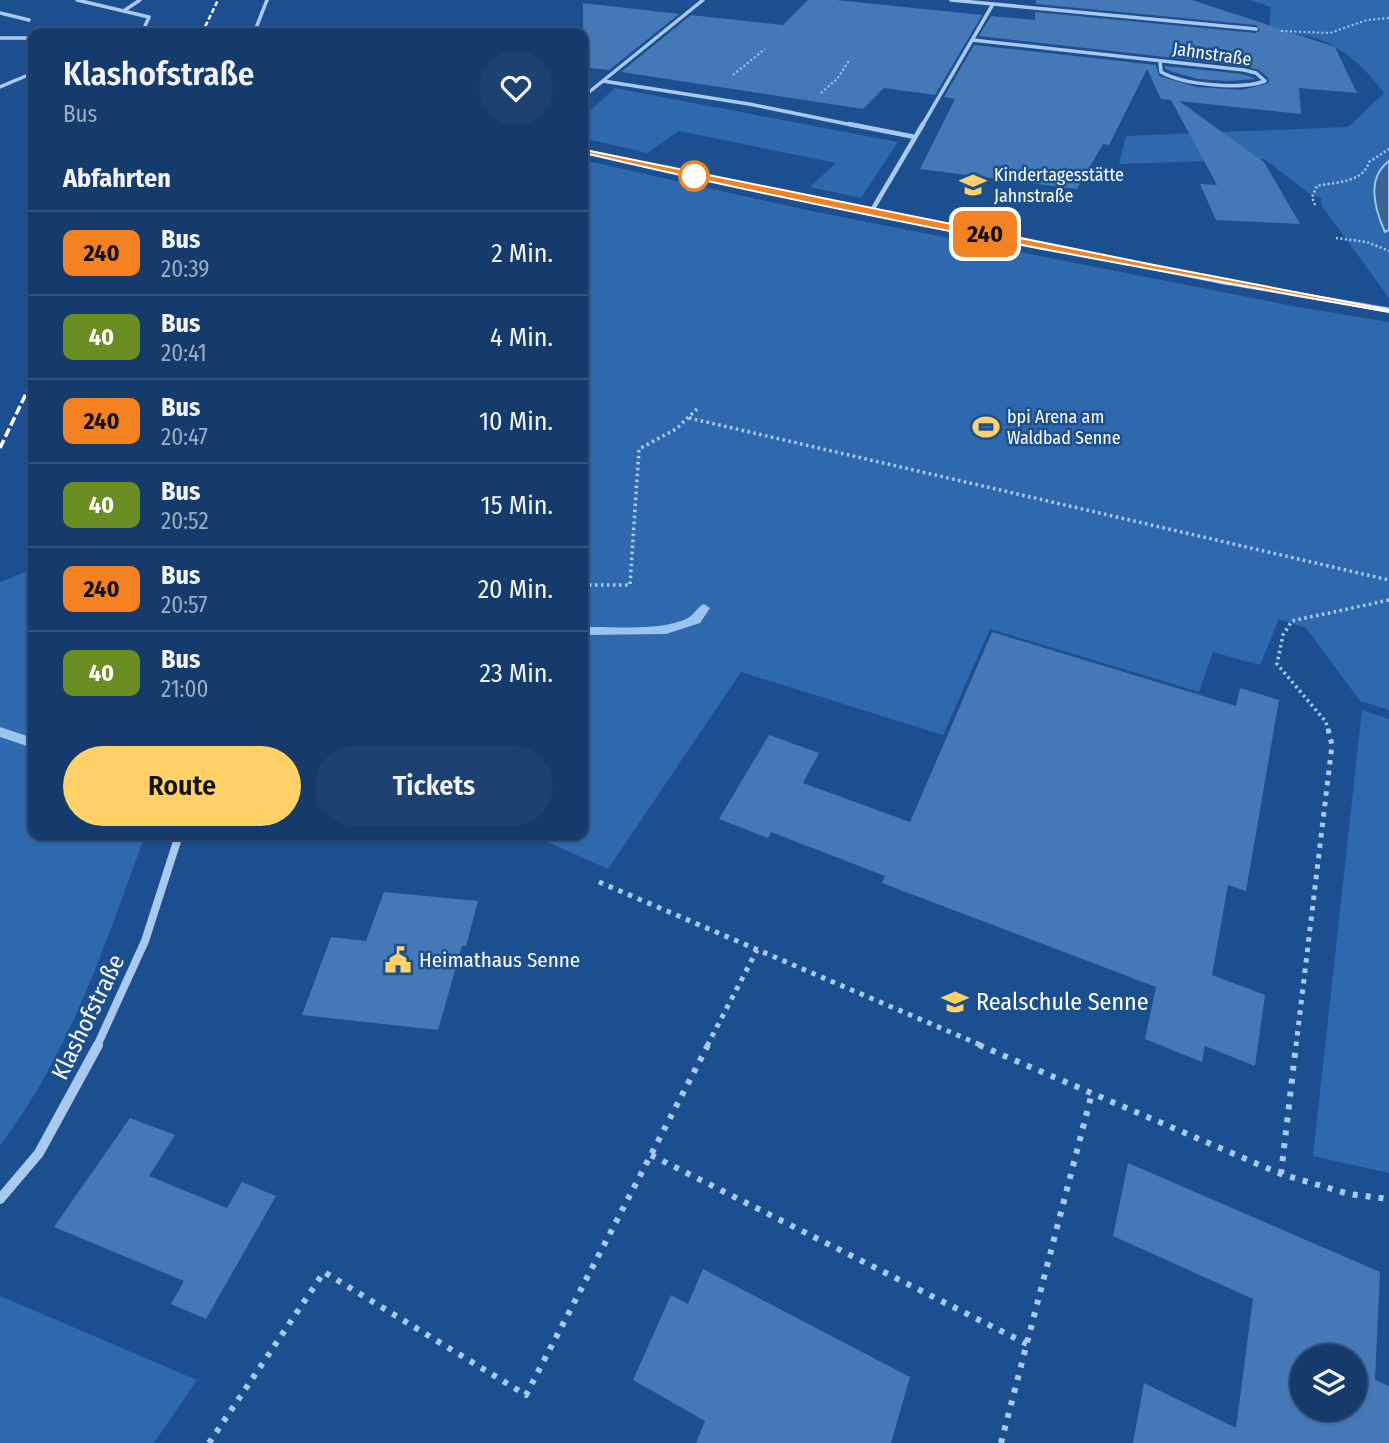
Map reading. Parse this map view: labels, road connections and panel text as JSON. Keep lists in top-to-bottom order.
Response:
{
  "streets": {
    "street": ["Jahnstraße", "Klashofstraße"]
  },
  "places": {
    "school or university": ["Kindertagesstätte Jahnstraße", "Realschule Senne"],
    "sports": ["bpi Arena am Waldbad Senne"],
    "public building": ["Heimathaus Senne"]
  },
  "lines": ["bus line 240"],
  "page": {
    "on_map": "240",
    "heading": [
      ["Klashofstraße", "Bus"],
      "Abfahrten"
    ],
    "list": [
      {
        "mark": "240",
        "name": "Bus",
        "note": "20:39",
        "value": "2 Min."
      },
      {
        "mark": "40",
        "name": "Bus",
        "note": "20:41",
        "value": "4 Min."
      },
      {
        "mark": "240",
        "name": "Bus",
        "note": "20:47",
        "value": "10 Min."
      },
      {
        "mark": "40",
        "name": "Bus",
        "note": "20:52",
        "value": "15 Min."
      },
      {
        "mark": "240",
        "name": "Bus",
        "note": "20:57",
        "value": "20 Min."
      },
      {
        "mark": "40",
        "name": "Bus",
        "note": "21:00",
        "value": "23 Min."
      }
    ],
    "buttons": ["Route", "Tickets"]
  }
}
